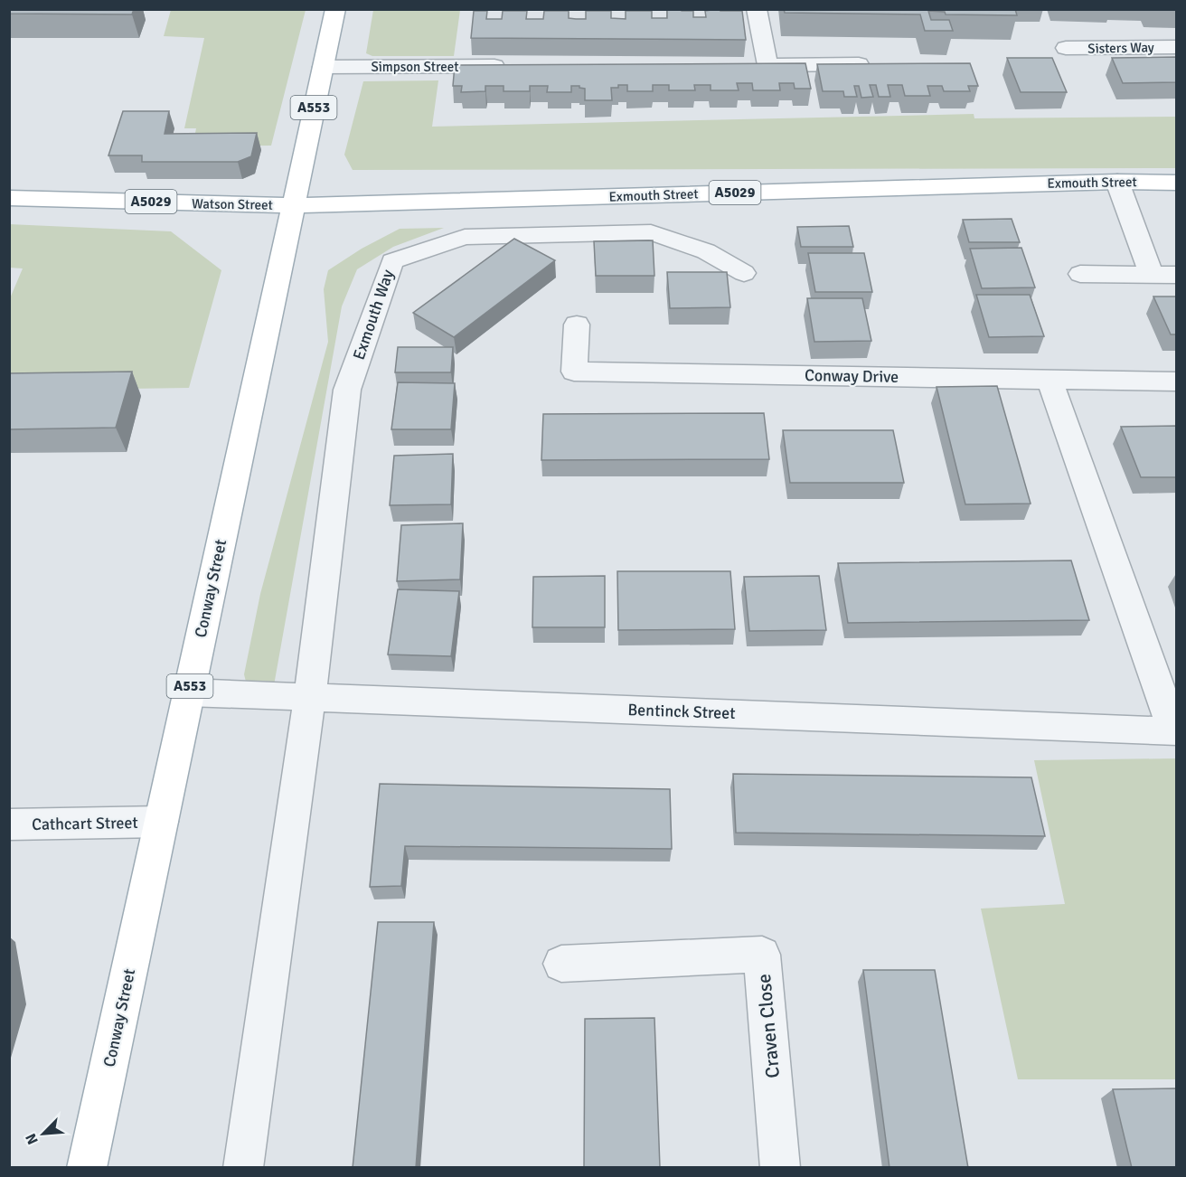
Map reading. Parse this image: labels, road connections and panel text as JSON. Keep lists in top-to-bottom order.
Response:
{
  "streets": {
    "main road": [
      "A553",
      "Exmouth Street",
      "A5029",
      "Watson Street",
      "Conway Street"
    ],
    "street": [
      "Sisters Way",
      "Simpson Street",
      "Exmouth Way",
      "Conway Drive",
      "Bentinck Street",
      "Cathcart Street",
      "Craven Close"
    ]
  },
  "crossings": [
    ["Simpson Street", "Conway Street"],
    ["Exmouth Street", "Watson Street"],
    ["Exmouth Street", "Conway Street"],
    ["Watson Street", "Conway Street"],
    ["Exmouth Way", "Bentinck Street"],
    ["Conway Drive", "Bentinck Street"],
    ["Conway Street", "Bentinck Street"],
    ["Conway Street", "Cathcart Street"]
  ],
  "north": "bottom left"
}
